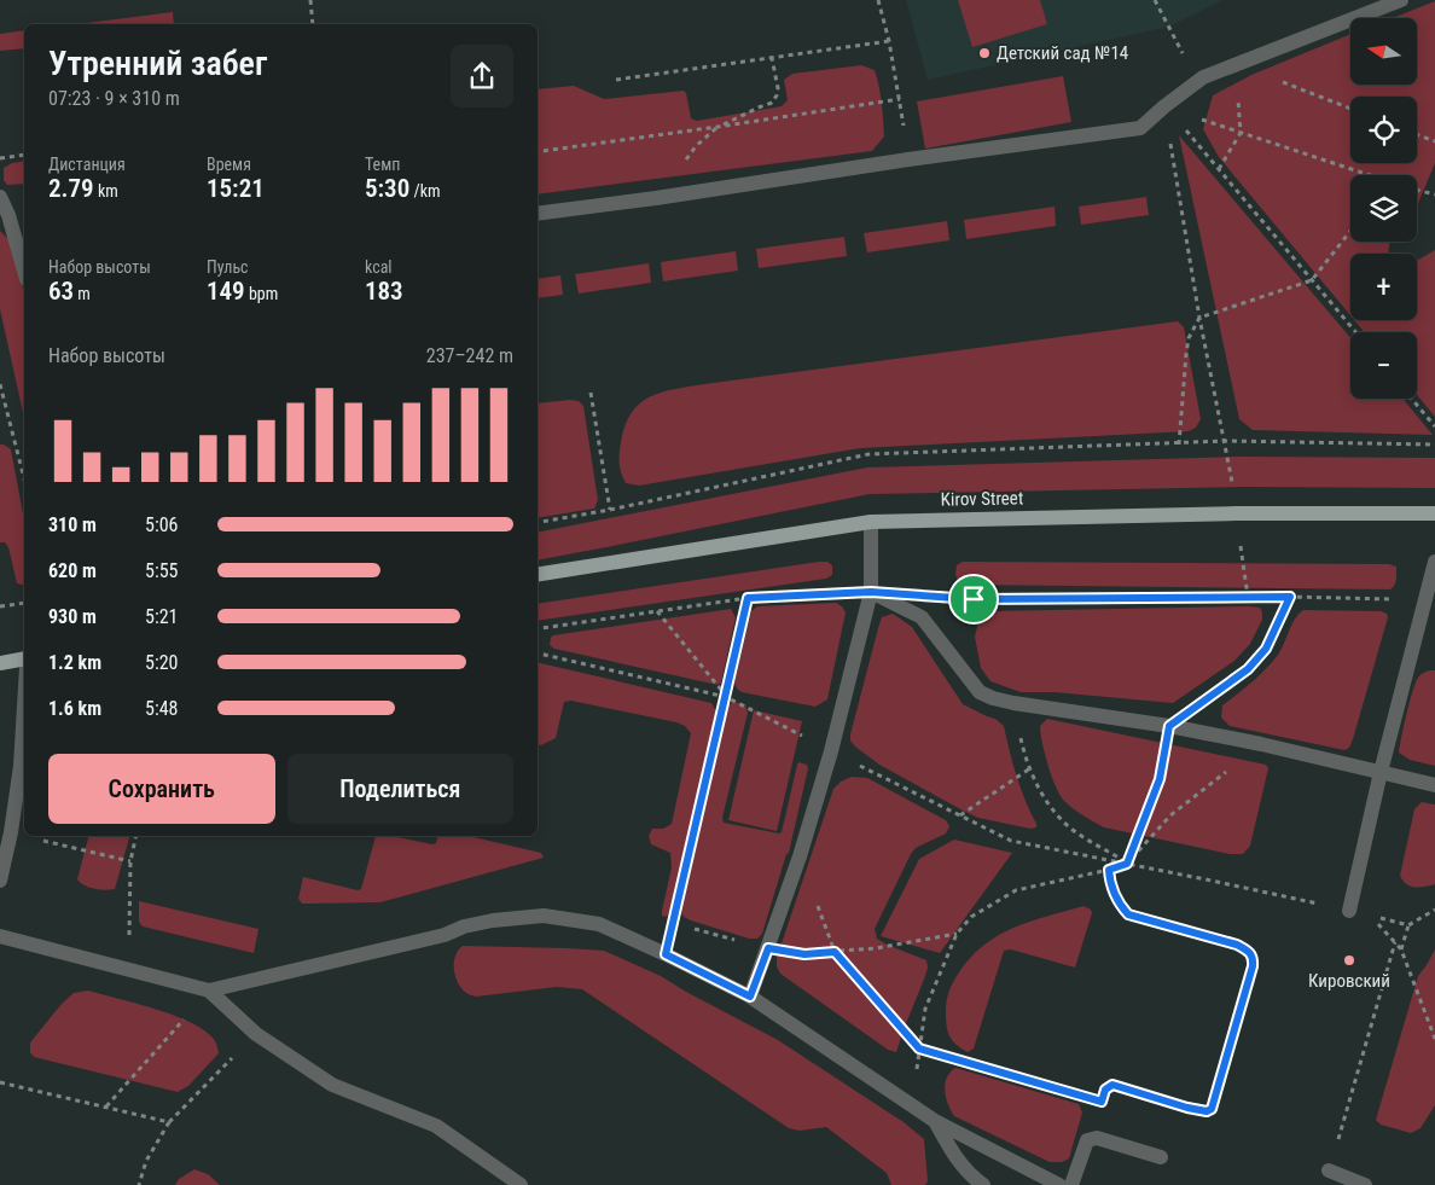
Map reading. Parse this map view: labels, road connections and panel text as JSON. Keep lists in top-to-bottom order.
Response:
{
  "streets": {
    "main road": ["Kirov Street"]
  },
  "places": ["Детский сад №14", "Кировский"],
  "north": "left",
  "page": {
    "map_buttons": ["+", "−"],
    "heading": ["Утренний забег", "07:23 · 9 × 310 m"],
    "stats": [
      ["Дистанция", "2.79 km"],
      ["Время", "15:21"],
      ["Темп", "5:30 /km"],
      ["Набор высоты", "63 m"],
      ["Пульс", "149 bpm"],
      ["kcal", "183"]
    ],
    "chart": ["Набор высоты", "237–242 m"],
    "list": [
      {
        "name": "310 m",
        "note": "5:06"
      },
      {
        "name": "620 m",
        "note": "5:55"
      },
      {
        "name": "930 m",
        "note": "5:21"
      },
      {
        "name": "1.2 km",
        "note": "5:20"
      },
      {
        "name": "1.6 km",
        "note": "5:48"
      }
    ],
    "buttons": ["Сохранить", "Поделиться"]
  }
}
